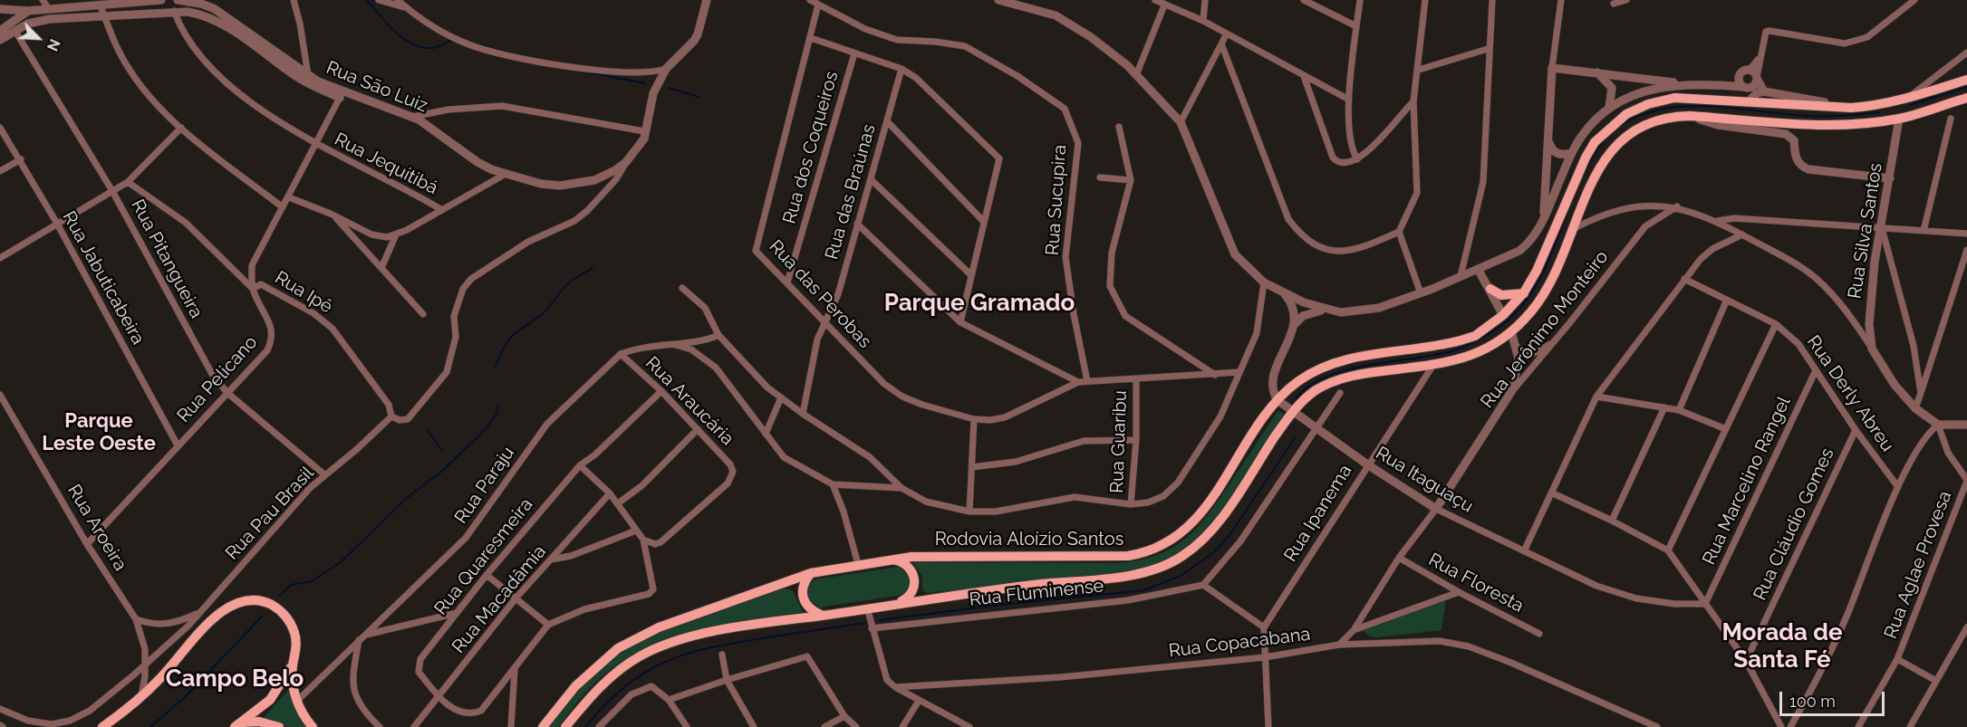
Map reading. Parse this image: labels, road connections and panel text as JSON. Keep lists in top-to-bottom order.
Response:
{
  "streets": {
    "main road": ["Rodovia Aloízio Santos"],
    "street": [
      "Rua São Luiz",
      "Rua dos Coqueiros",
      "Rua Jequitibá",
      "Rua das Braúnas",
      "Rua Sucupira",
      "Rua Silva Santos",
      "Rua Pitangueira",
      "Rua Jabuticabeira",
      "Rua Ipê",
      "Rua das Perobas",
      "Rua Jerônimo Monteiro",
      "Rua Pelicano",
      "Rua Derly Abreu",
      "Rua Araucária",
      "Rua Guaribu",
      "Rua Itaguaçu",
      "Rua Marcelino Rangel",
      "Rua Paraju",
      "Rua Pau Brasil",
      "Rua Ipanema",
      "Rua Cláudio Gomes",
      "Rua Aroeira",
      "Rua Quaresmeira",
      "Rua Aglae Provesa",
      "Rua Floresta",
      "Rua Fluminense",
      "Rua Macadâmia",
      "Rua Copacabana"
    ]
  },
  "crossings": [
    ["Rua São Luiz", "Rua Jequitibá"],
    ["Rua São Luiz", "Rua Pitangueira"],
    ["Rua São Luiz", "Rua Pelicano"],
    ["Rua dos Coqueiros", "Rua das Perobas"],
    ["Rua Jequitibá", "Rua Pelicano"],
    ["Rua das Braúnas", "Rua das Perobas"],
    ["Rua Sucupira", "Rua das Perobas"],
    ["Rua Silva Santos", "Rodovia Aloízio Santos"],
    ["Rua Pitangueira", "Rua Pelicano"],
    ["Rua Pitangueira", "Rua Pau Brasil"],
    ["Rua Jabuticabeira", "Rua Pelicano"],
    ["Rua Ipê", "Rua Pelicano"],
    ["Rua Ipê", "Rua Pau Brasil"],
    ["Rua das Perobas", "Rua Guaribu"],
    ["Rua Jerônimo Monteiro", "Rua Itaguaçu"],
    ["Rua Jerônimo Monteiro", "Rua Floresta"],
    ["Rua Jerônimo Monteiro", "Rua Copacabana"],
    ["Rua Pelicano", "Rua Aroeira"],
    ["Rua Derly Abreu", "Rua Marcelino Rangel"],
    ["Rua Derly Abreu", "Rua Cláudio Gomes"],
    ["Rua Araucária", "Rua Paraju"],
    ["Rua Araucária", "Rua Quaresmeira"],
    ["Rua Itaguaçu", "Rua Marcelino Rangel"],
    ["Rua Itaguaçu", "Rua Ipanema"],
    ["Rua Itaguaçu", "Rodovia Aloízio Santos"],
    ["Rua Pau Brasil", "Rua Aroeira"],
    ["Rua Ipanema", "Rodovia Aloízio Santos"],
    ["Rua Quaresmeira", "Rua Macadâmia"]
  ],
  "districts": [
    "Parque Gramado",
    "Parque Leste Oeste",
    "Morada de Santa Fé",
    "Campo Belo"
  ],
  "scale_bar": "100 m",
  "north": "bottom right"
}
